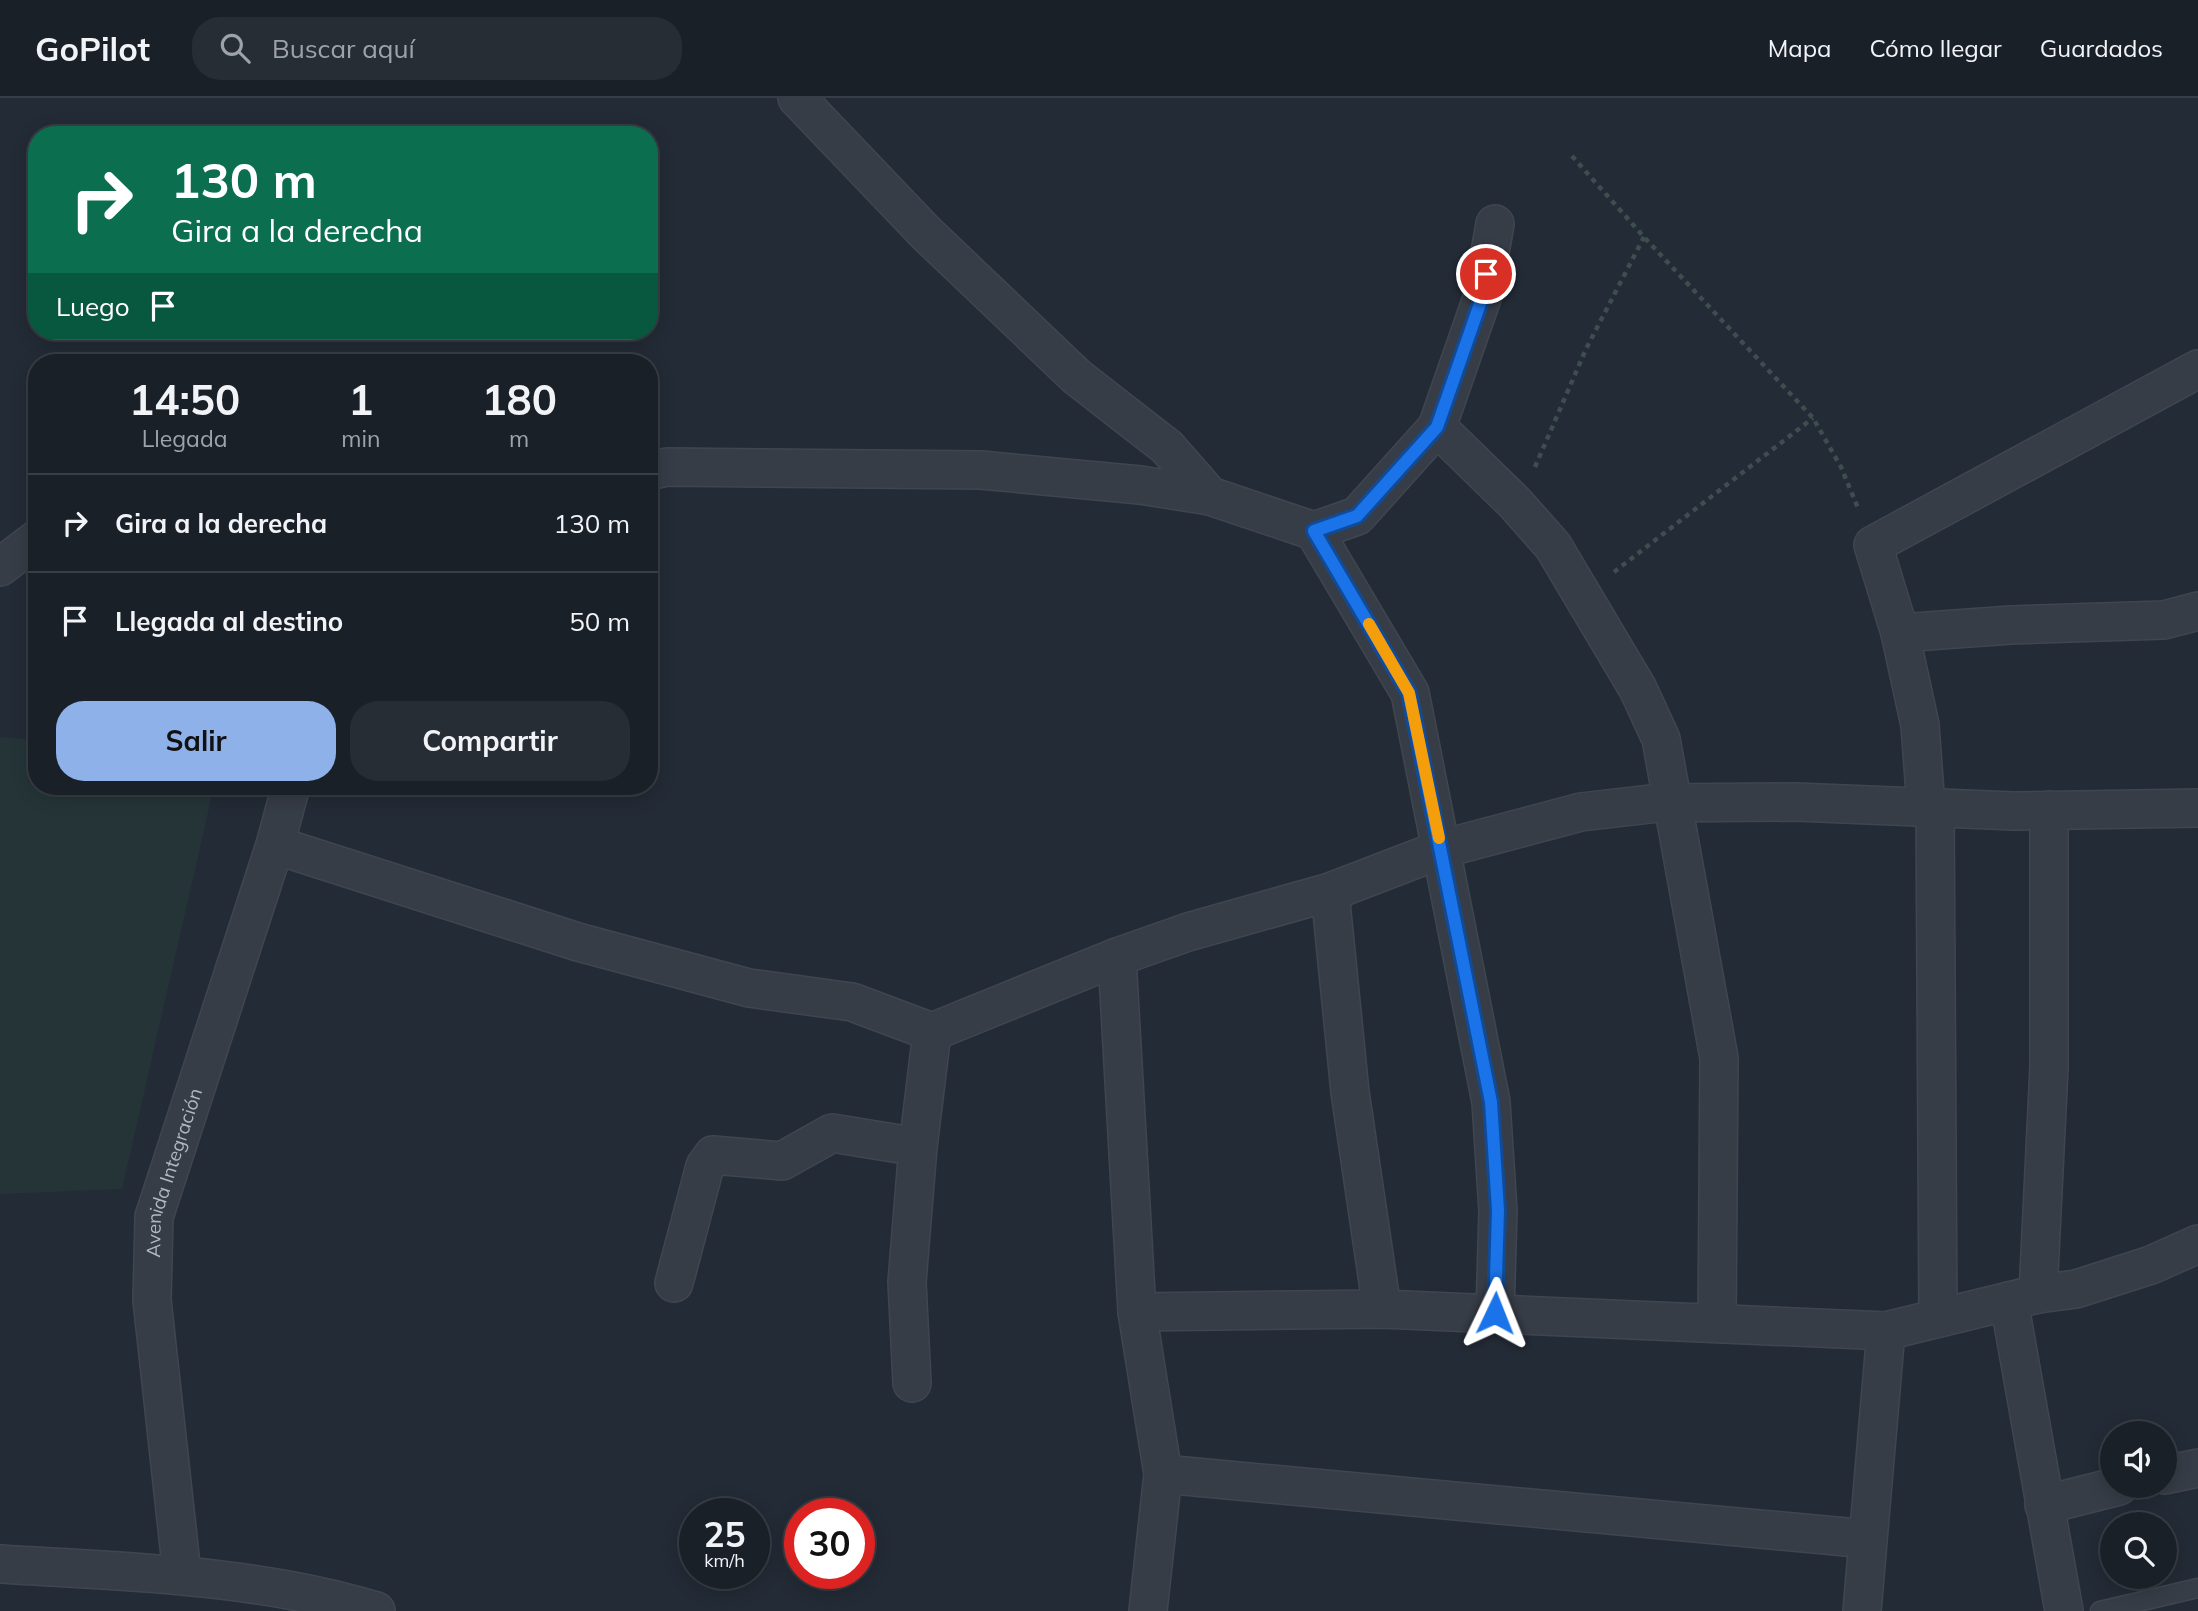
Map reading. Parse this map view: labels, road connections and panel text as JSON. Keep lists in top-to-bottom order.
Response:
{
  "streets": {
    "street": ["Avenida Integración"]
  },
  "page": {
    "header": "GoPilot",
    "search": "Buscar aquí",
    "nav": ["Mapa", "Cómo llegar", "Guardados"],
    "turn": ["130 m", "Gira a la derecha"],
    "then": "Luego",
    "eta": [
      "14:50",
      "Llegada",
      "1",
      "min",
      "180",
      "m"
    ],
    "list": [
      {
        "name": "Gira a la derecha",
        "value": "130 m"
      },
      {
        "name": "Llegada al destino",
        "value": "50 m"
      }
    ],
    "buttons": ["Salir", "Compartir"],
    "speed": "25 km/h",
    "limit": "30"
  }
}
